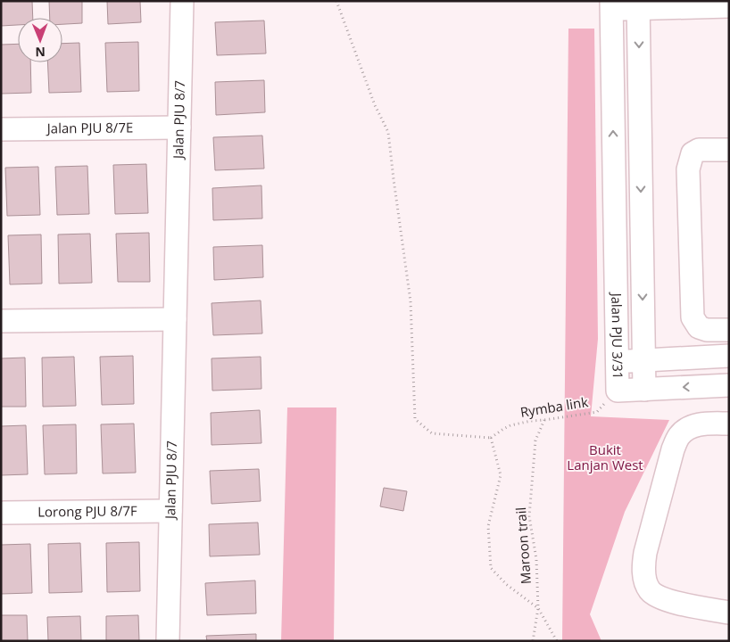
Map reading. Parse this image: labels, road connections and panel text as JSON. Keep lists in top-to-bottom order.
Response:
{
  "streets": {
    "street": [
      "Jalan PJU 8/7",
      "Jalan PJU 8/7E",
      "Jalan PJU 3/31",
      "Lorong PJU 8/7F"
    ],
    "path": ["Rymba link", "Maroon trail"]
  },
  "crossings": [
    ["Jalan PJU 8/7", "Jalan PJU 8/7E"],
    ["Jalan PJU 8/7", "Lorong PJU 8/7F"],
    ["Jalan PJU 3/31", "Rymba link"],
    ["Rymba link", "Maroon trail"]
  ],
  "parks": ["Bukit Lanjan West"],
  "north": "bottom"
}
